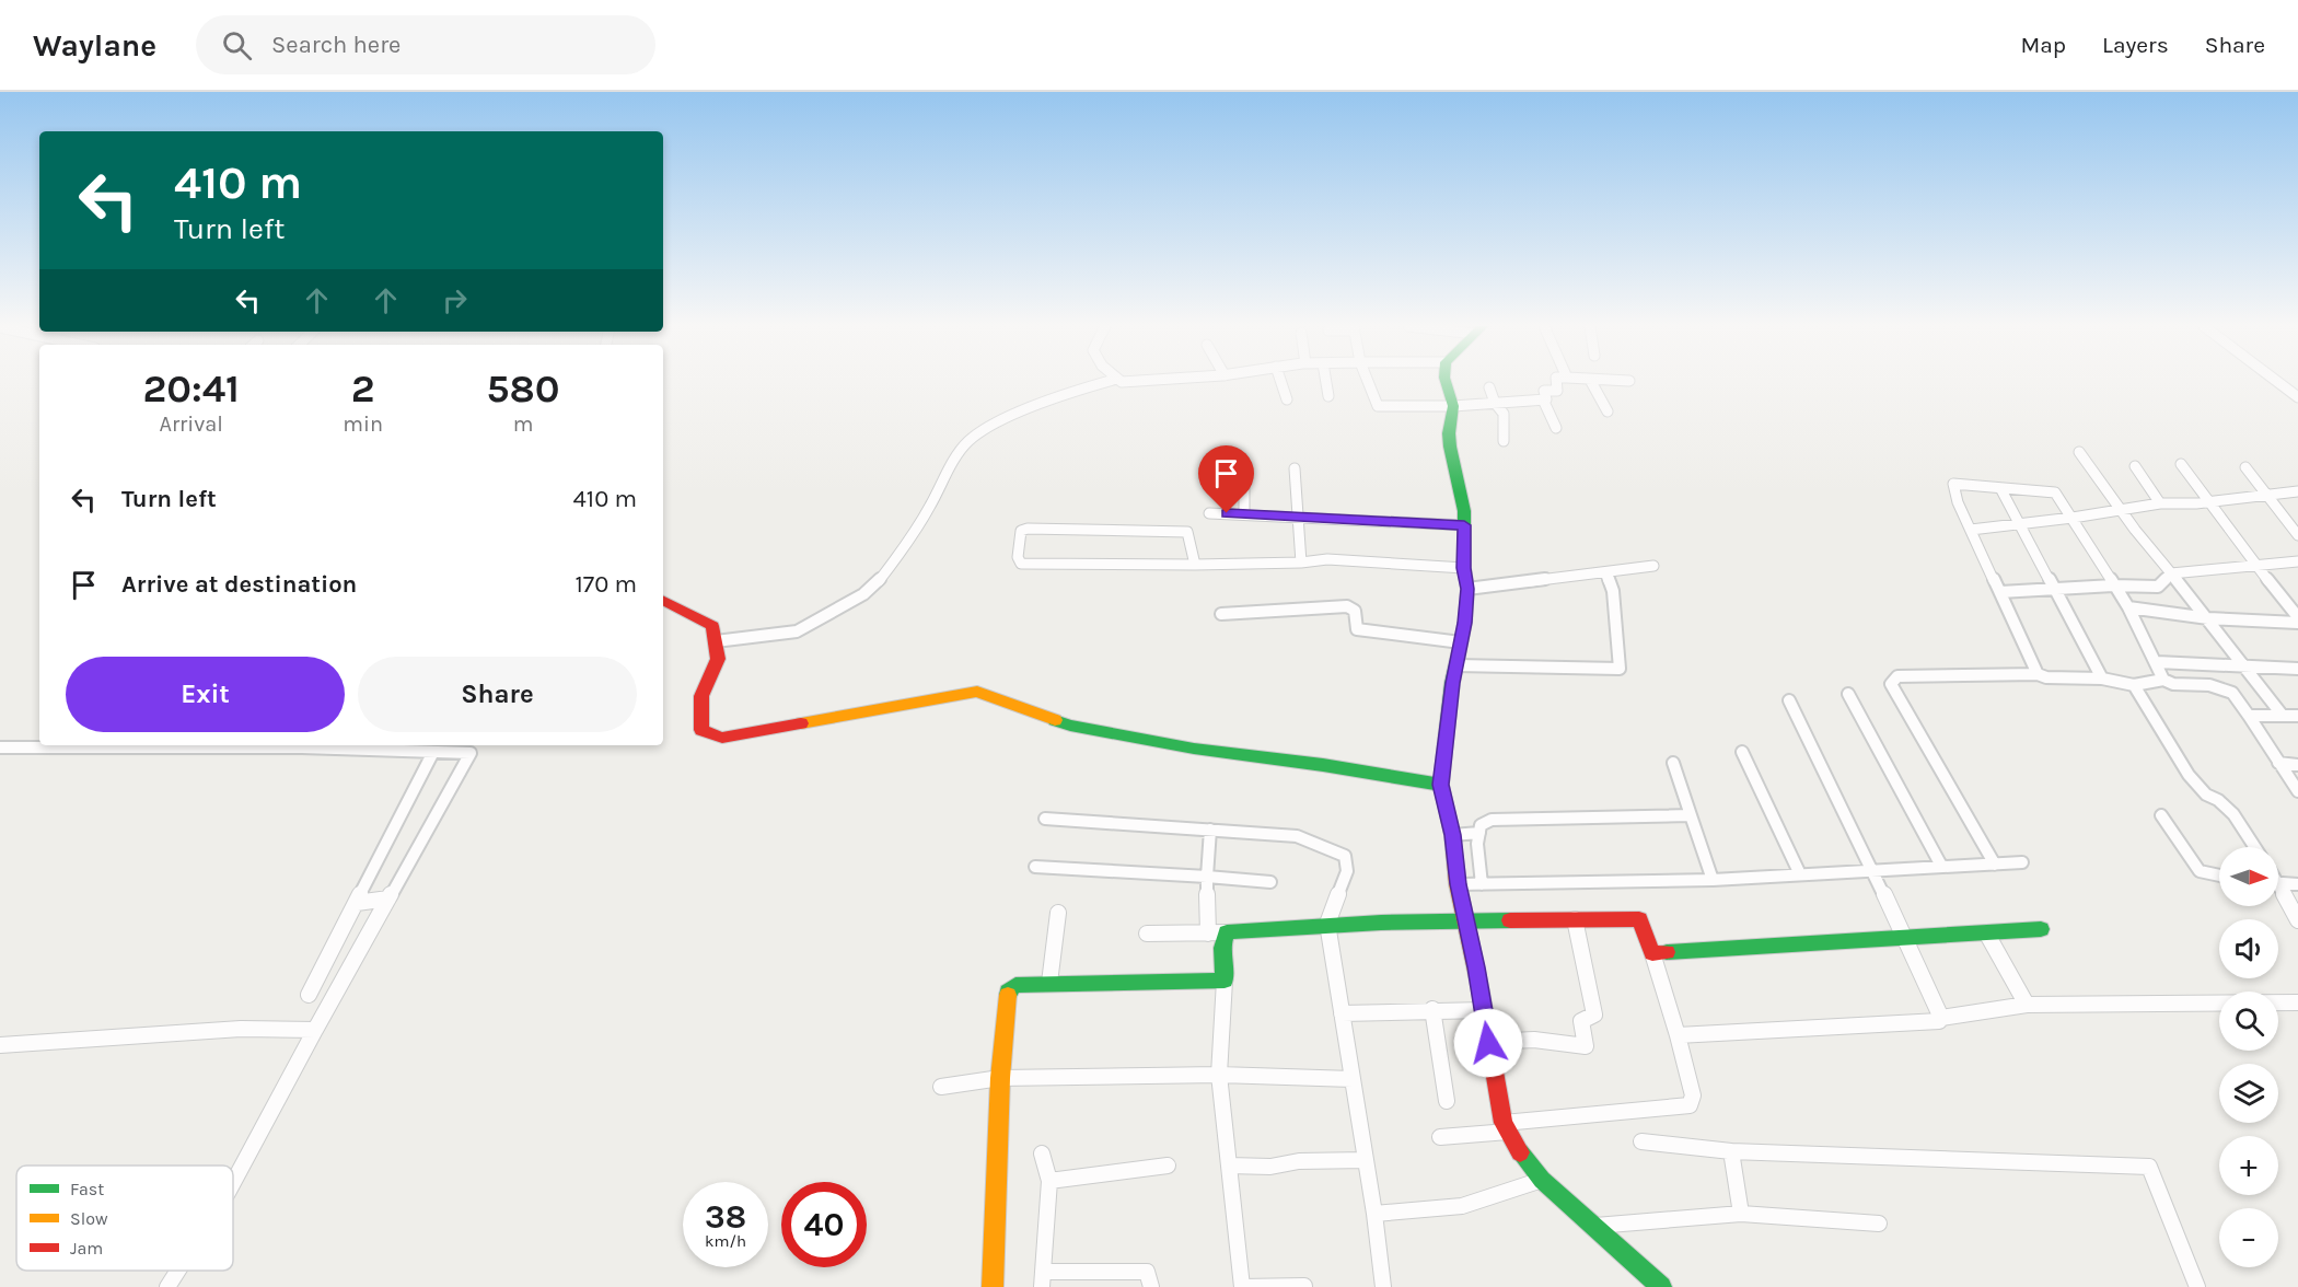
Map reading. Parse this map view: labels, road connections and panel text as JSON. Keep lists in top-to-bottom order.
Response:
{
  "legend": ["Fast", "Slow", "Jam"],
  "north": "right",
  "page": {
    "header": "Waylane",
    "search": "Search here",
    "nav": ["Map", "Layers", "Share"],
    "turn": ["410 m", "Turn left"],
    "eta": [
      "20:41",
      "Arrival",
      "2",
      "min",
      "580",
      "m"
    ],
    "list": [
      {
        "name": "Turn left",
        "value": "410 m"
      },
      {
        "name": "Arrive at destination",
        "value": "170 m"
      }
    ],
    "buttons": ["Exit", "Share"],
    "map_buttons": ["+", "−"],
    "speed": "38 km/h",
    "limit": "40"
  }
}
